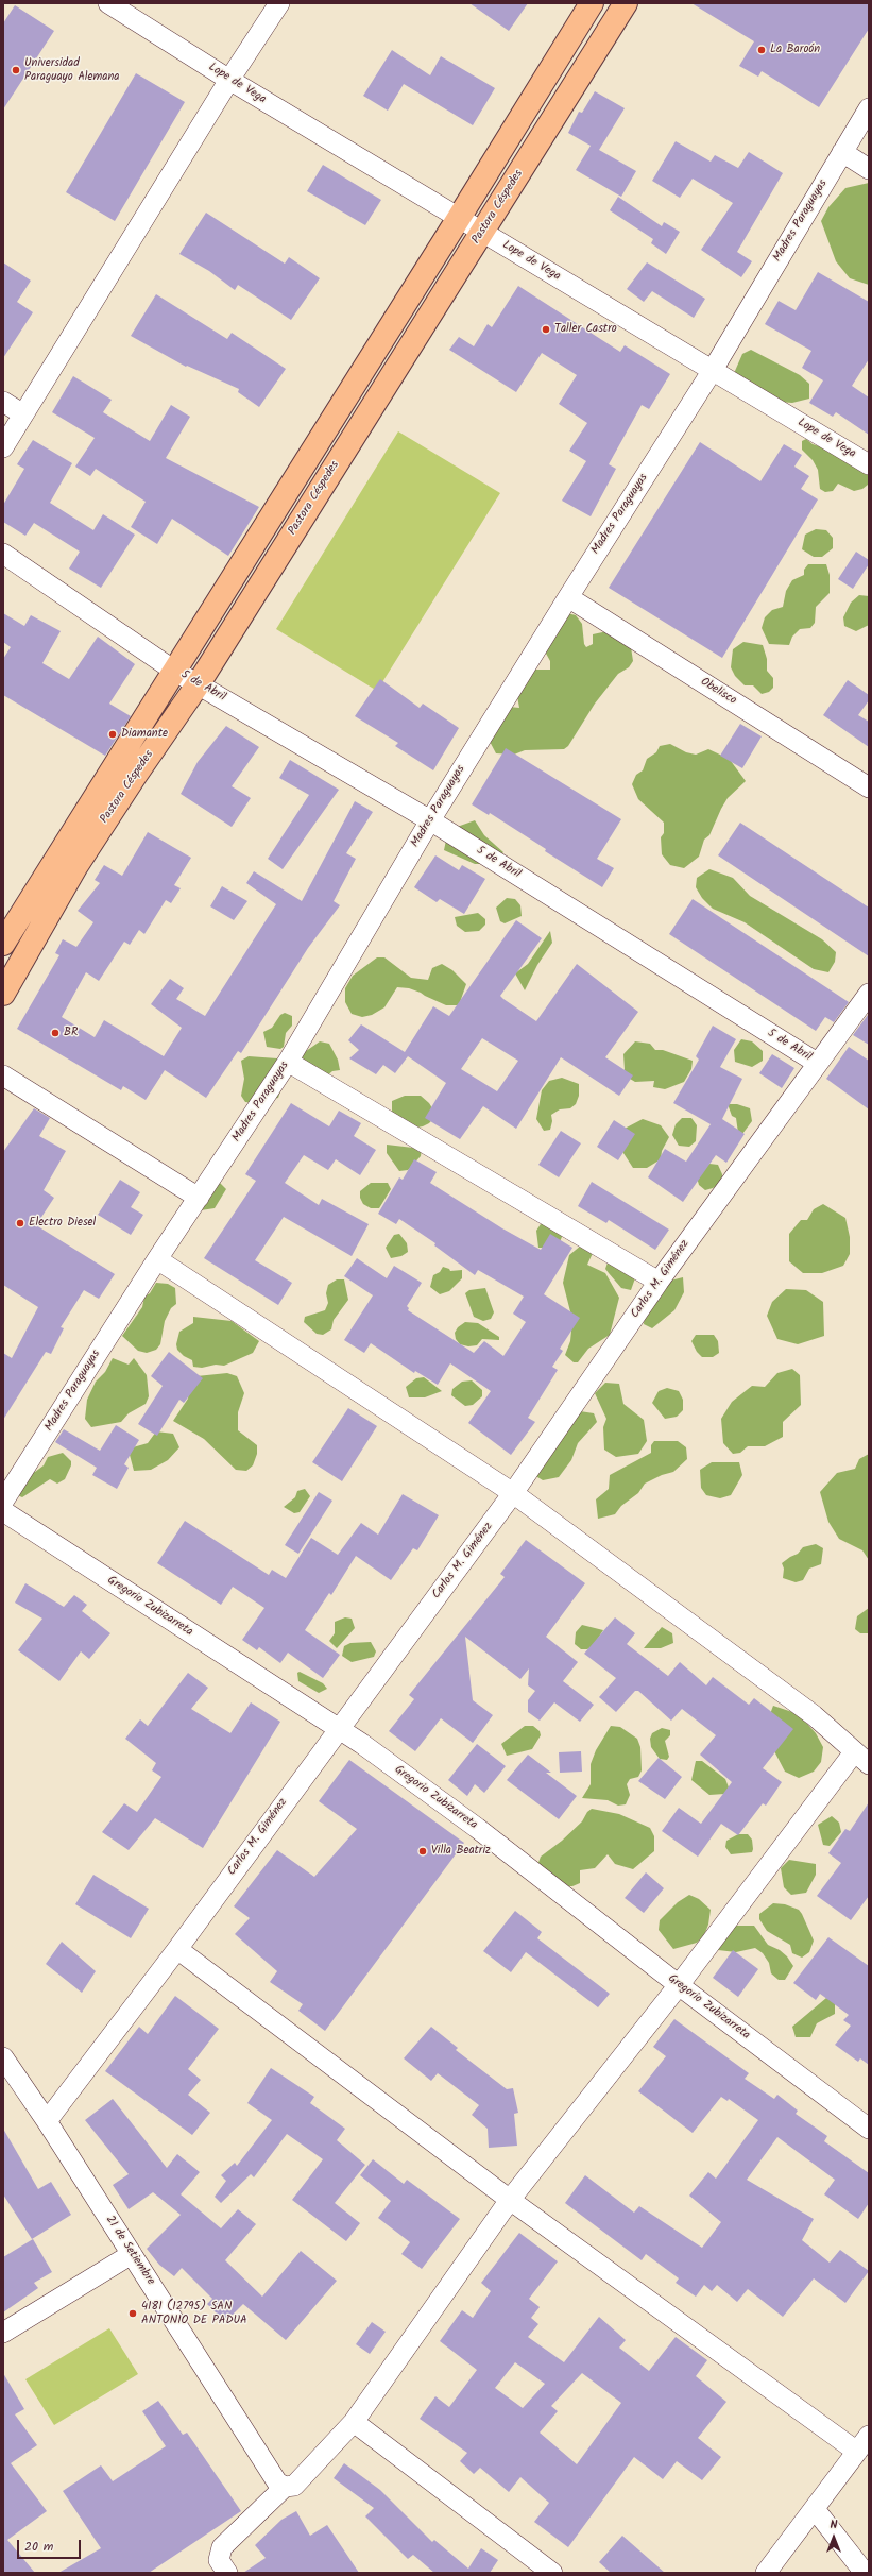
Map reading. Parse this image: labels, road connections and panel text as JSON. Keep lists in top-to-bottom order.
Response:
{
  "streets": {
    "main road": ["Pastora Céspedes"],
    "street": [
      "Lope de Vega",
      "Madres Paraguayas",
      "5 de Abril",
      "Obelisco",
      "Carlos M. Giménez",
      "Gregorio Zubizarreta",
      "21 de Setiembre"
    ]
  },
  "crossings": [
    ["Lope de Vega", "Pastora Céspedes"],
    ["Lope de Vega", "Madres Paraguayas"],
    ["Pastora Céspedes", "5 de Abril"],
    ["Madres Paraguayas", "5 de Abril"],
    ["Madres Paraguayas", "Obelisco"],
    ["5 de Abril", "Carlos M. Giménez"],
    ["Carlos M. Giménez", "Gregorio Zubizarreta"],
    ["Carlos M. Giménez", "21 de Setiembre"]
  ],
  "places": [
    "La Baroón",
    "Universidad Paraguayo Alemana",
    "Taller Castro",
    "Diamante",
    "BR",
    "Electro Diesel",
    "Villa Beatriz",
    "4181 (12795) SAN ANTONIO DE PADUA"
  ],
  "scale_bar": "20 m",
  "north": "top"
}
